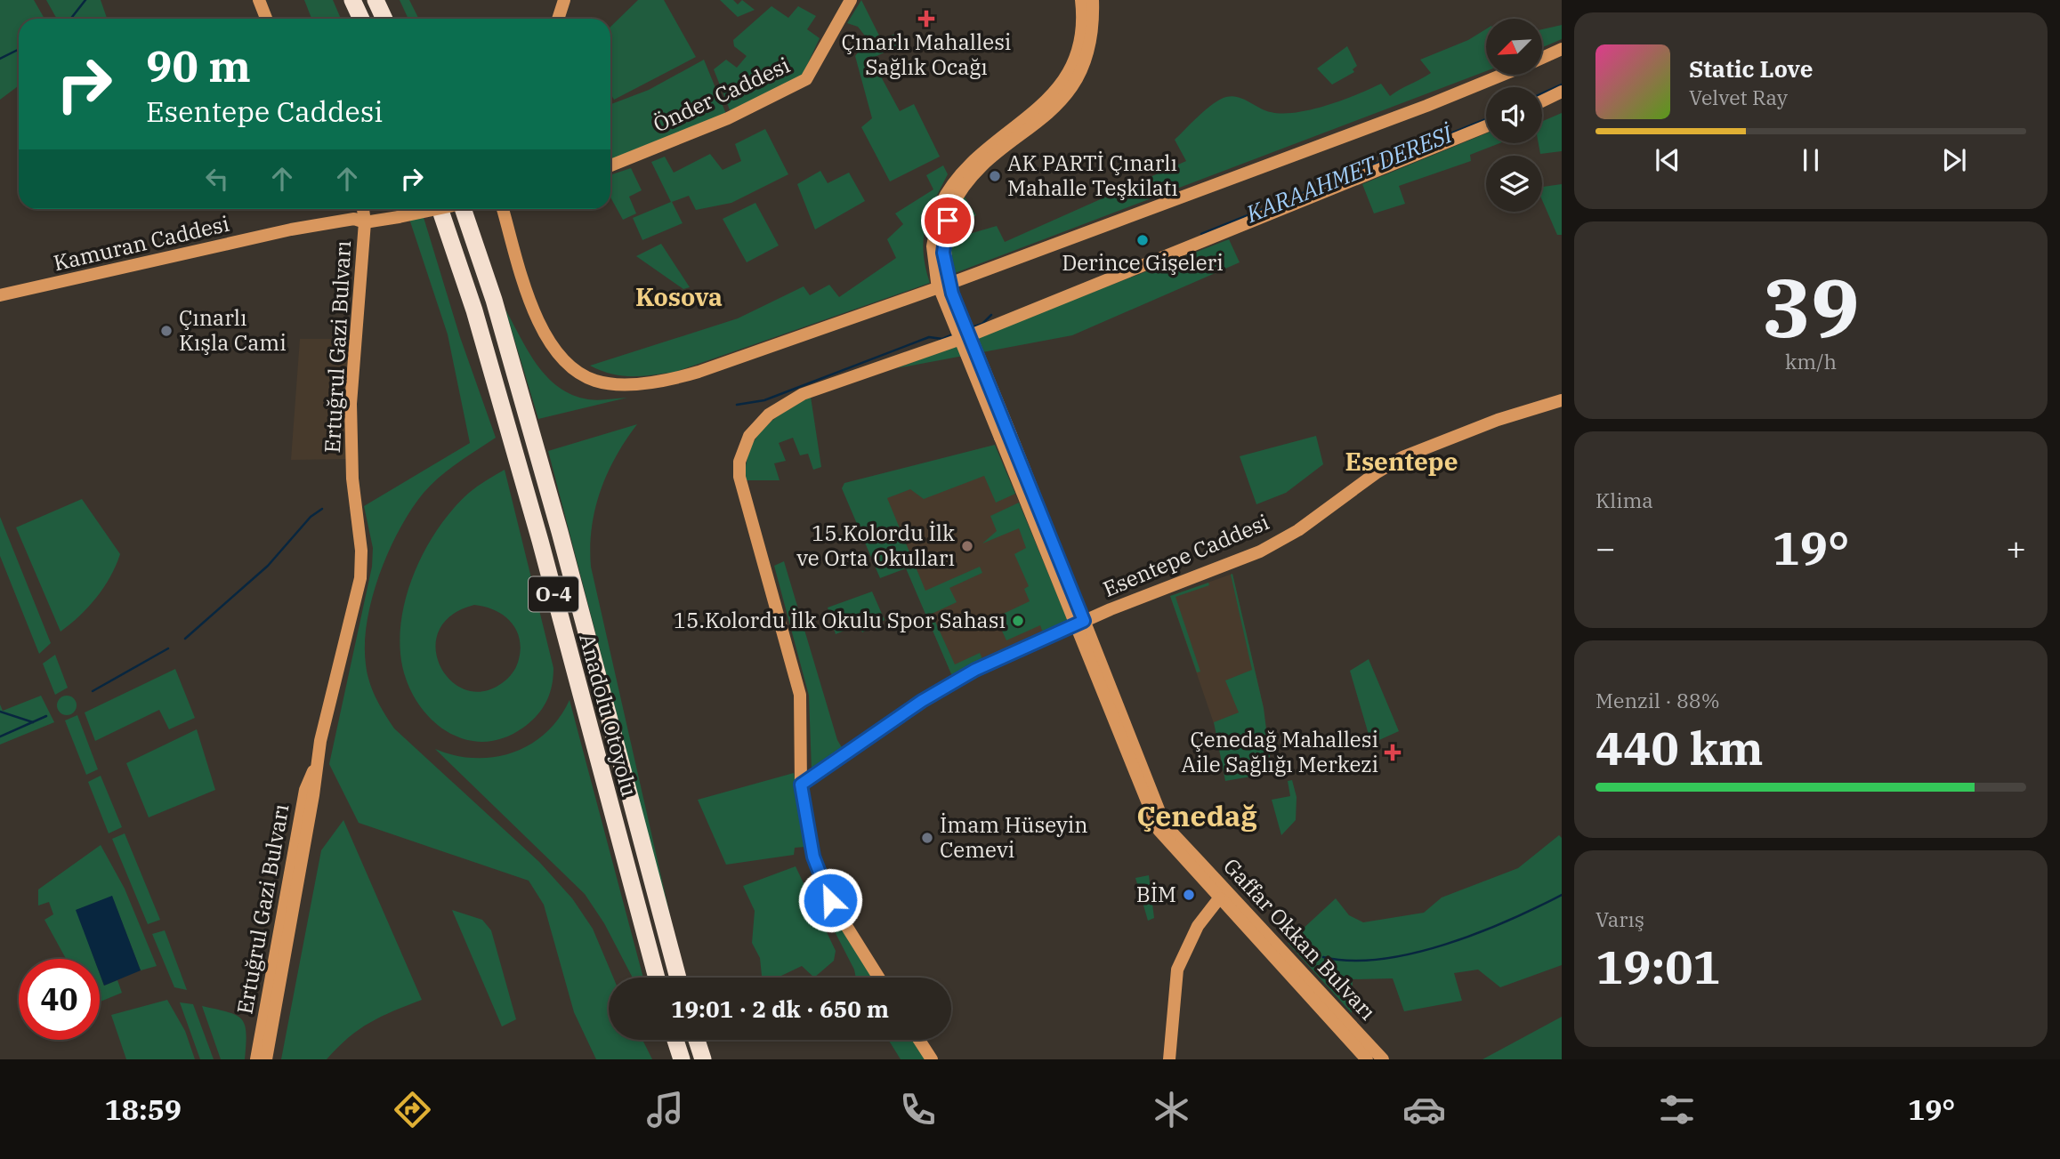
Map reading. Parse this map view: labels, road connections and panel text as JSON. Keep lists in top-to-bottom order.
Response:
{
  "streets": {
    "highway": ["O-4", "Anadolu Otoyolu"],
    "street": [
      "Önder Caddesi",
      "Kamuran Caddesi",
      "Ertuğrul Gazi Bulvarı",
      "Esentepe Caddesi",
      "Gaffar Okkan Bulvarı"
    ]
  },
  "crossings": [
    ["Kamuran Caddesi", "Ertuğrul Gazi Bulvarı"],
    ["Esentepe Caddesi", "Gaffar Okkan Bulvarı"]
  ],
  "districts": ["Kosova", "Esentepe", "Çenedağ"],
  "water": ["KARAAHMET DERESİ"],
  "places": {
    "health": ["Çınarlı Mahallesi Sağlık Ocağı", "Çenedağ Mahallesi Aile Sağlığı Merkezi"],
    "other": [
      "AK PARTİ Çınarlı Mahalle Teşkilatı",
      "Derince Gişeleri",
      "Çınarlı Kışla Cami",
      "15.Kolordu İlk ve Orta Okulları",
      "15.Kolordu İlk Okulu Spor Sahası",
      "İmam Hüseyin Cemevi",
      "BİM"
    ]
  },
  "north": "bottom left",
  "page": {
    "turn": ["90 m", "Esentepe Caddesi"],
    "song": ["Static Love", "Velvet Ray"],
    "tile": [
      ["39", "km/h"],
      "Klima",
      ["Menzil · 88%", "440 km"],
      ["Varış", "19:01"]
    ],
    "heat": ["−", "19°", "+"],
    "limit": "40",
    "trip": "19:01 · 2 dk · 650 m",
    "tabs": ["18:59", "19°"]
  }
}
